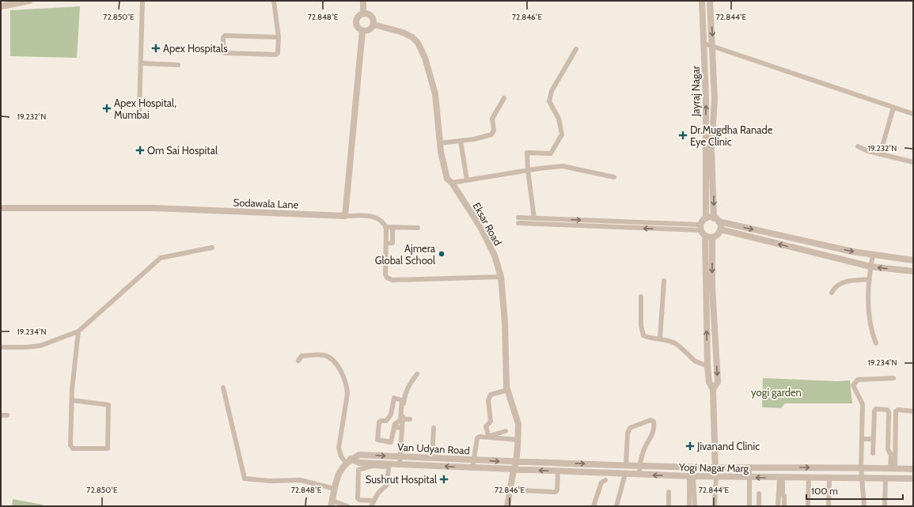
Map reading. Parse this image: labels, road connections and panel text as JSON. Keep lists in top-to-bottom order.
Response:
{
  "streets": {
    "street": [
      "Jayraj Nagar",
      "Sodawala Lane",
      "Eksar Road",
      "Van Udyan Road",
      "Yogi Nagar Marg"
    ]
  },
  "crossings": [
    ["Eksar Road", "Van Udyan Road"],
    ["Eksar Road", "Yogi Nagar Marg"],
    ["Van Udyan Road", "Yogi Nagar Marg"]
  ],
  "parks": ["yogi garden"],
  "places": {
    "health": [
      "Apex Hospitals",
      "Apex Hospital, Mumbai",
      "Dr.Mugdha Ranade Eye Clinic",
      "Om Sai Hospital",
      "Jivanand Clinic",
      "Sushrut Hospital"
    ],
    "other": ["Ajmera Global School"]
  },
  "scale_bar": "100 m",
  "coordinates": [
    "72.850°E",
    "72.848°E",
    "72.846°E",
    "72.844°E",
    "19.232°N",
    "19.234°N"
  ]
}
